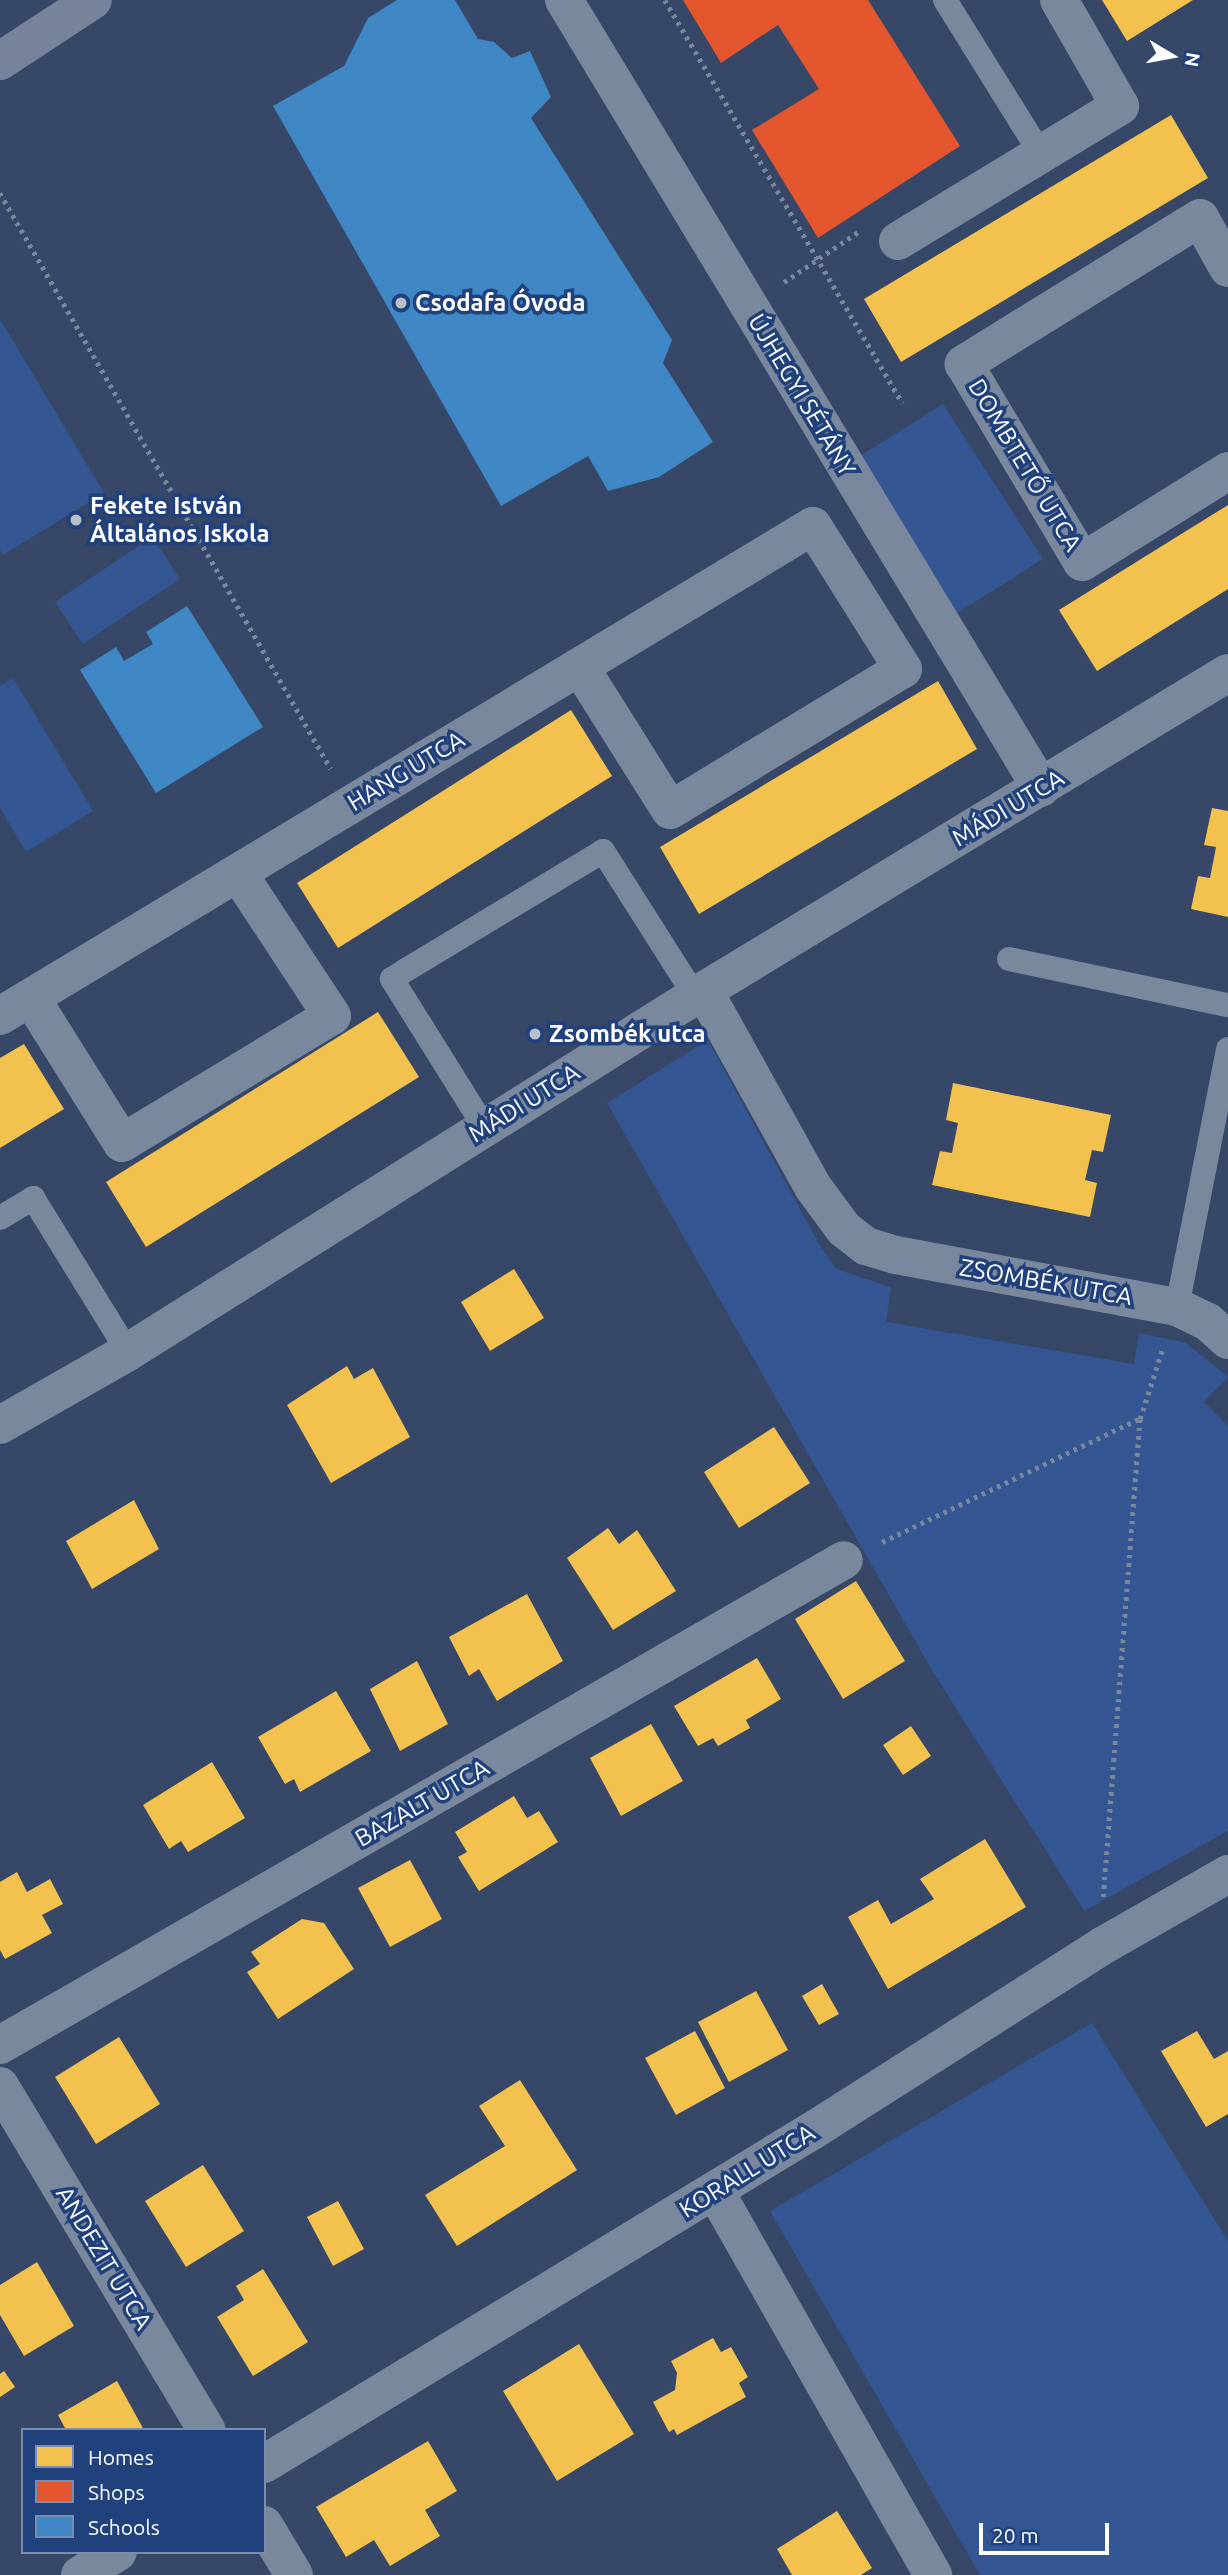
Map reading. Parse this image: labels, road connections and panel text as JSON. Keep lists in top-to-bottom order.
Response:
{
  "streets": {
    "street": [
      "ÚJHEGYI SÉTÁNY",
      "DOMBTETŐ UTCA",
      "HANG UTCA",
      "MÁDI UTCA",
      "ZSOMBÉK UTCA",
      "BAZALT UTCA",
      "KORALL UTCA",
      "ANDEZIT UTCA"
    ]
  },
  "crossings": [
    ["ÚJHEGYI SÉTÁNY", "MÁDI UTCA"],
    ["MÁDI UTCA", "ZSOMBÉK UTCA"]
  ],
  "places": ["Csodafa Óvoda", "Fekete István Általános Iskola", "Zsombék utca"],
  "legend": ["Homes", "Shops", "Schools"],
  "scale_bar": "20 m",
  "north": "right"
}
